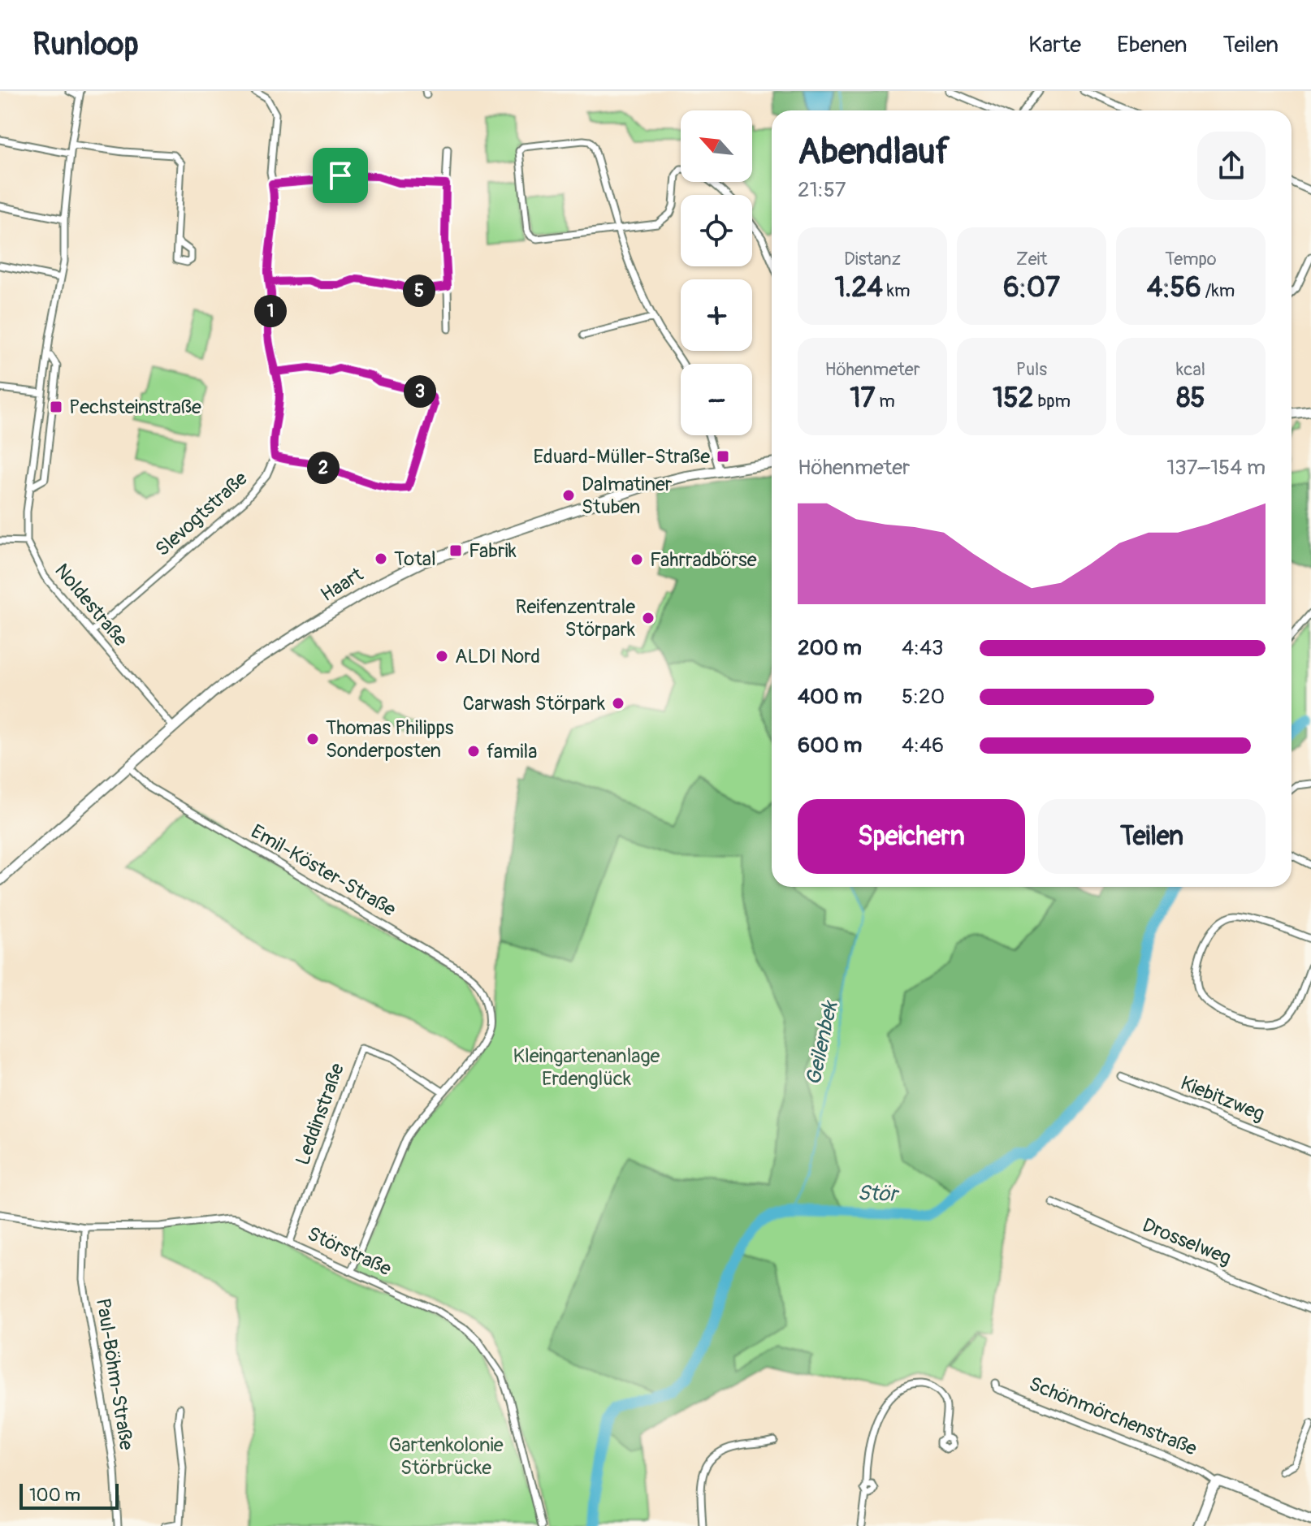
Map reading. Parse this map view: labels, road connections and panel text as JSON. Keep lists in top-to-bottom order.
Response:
{
  "streets": {
    "main road": ["Haart", "Schönmörchenstraße"],
    "street": [
      "Slevogtstraße",
      "Noldestraße",
      "Emil-Köster-Straße",
      "Kiebitzweg",
      "Leddinstraße",
      "Drosselweg",
      "Störstraße",
      "Paul-Böhm-Straße"
    ]
  },
  "crossings": [
    ["Slevogtstraße", "Noldestraße"],
    ["Haart", "Noldestraße"],
    ["Haart", "Emil-Köster-Straße"],
    ["Emil-Köster-Straße", "Leddinstraße"],
    ["Leddinstraße", "Störstraße"],
    ["Störstraße", "Paul-Böhm-Straße"]
  ],
  "water": ["Geilenbek", "Stör"],
  "parks": ["Kleingartenanlage Erdenglück", "Gartenkolonie Störbrücke"],
  "places": {
    "transit": ["Pechsteinstraße", "Eduard-Müller-Straße", "Fabrik"],
    "other": [
      "Dalmatiner Stuben",
      "Total",
      "Fahrradbörse",
      "Reifenzentrale Störpark",
      "ALDI Nord",
      "Carwash Störpark",
      "Thomas Philipps Sonderposten",
      "famila"
    ]
  },
  "scale_bar": "100 m",
  "north": "top left",
  "page": {
    "header": "Runloop",
    "nav": ["Karte", "Ebenen", "Teilen"],
    "map_buttons": ["+", "−"],
    "heading": ["Abendlauf", "21:57"],
    "stats": [
      ["Distanz", "1.24 km"],
      ["Zeit", "6:07"],
      ["Tempo", "4:56 /km"],
      ["Höhenmeter", "17 m"],
      ["Puls", "152 bpm"],
      ["kcal", "85"]
    ],
    "pins": [
      "5",
      "1",
      "3",
      "2"
    ],
    "chart": ["Höhenmeter", "137–154 m"],
    "list": [
      {
        "name": "200 m",
        "note": "4:43"
      },
      {
        "name": "400 m",
        "note": "5:20"
      },
      {
        "name": "600 m",
        "note": "4:46"
      }
    ],
    "buttons": ["Speichern", "Teilen"],
    "scale": "100 m"
  }
}
